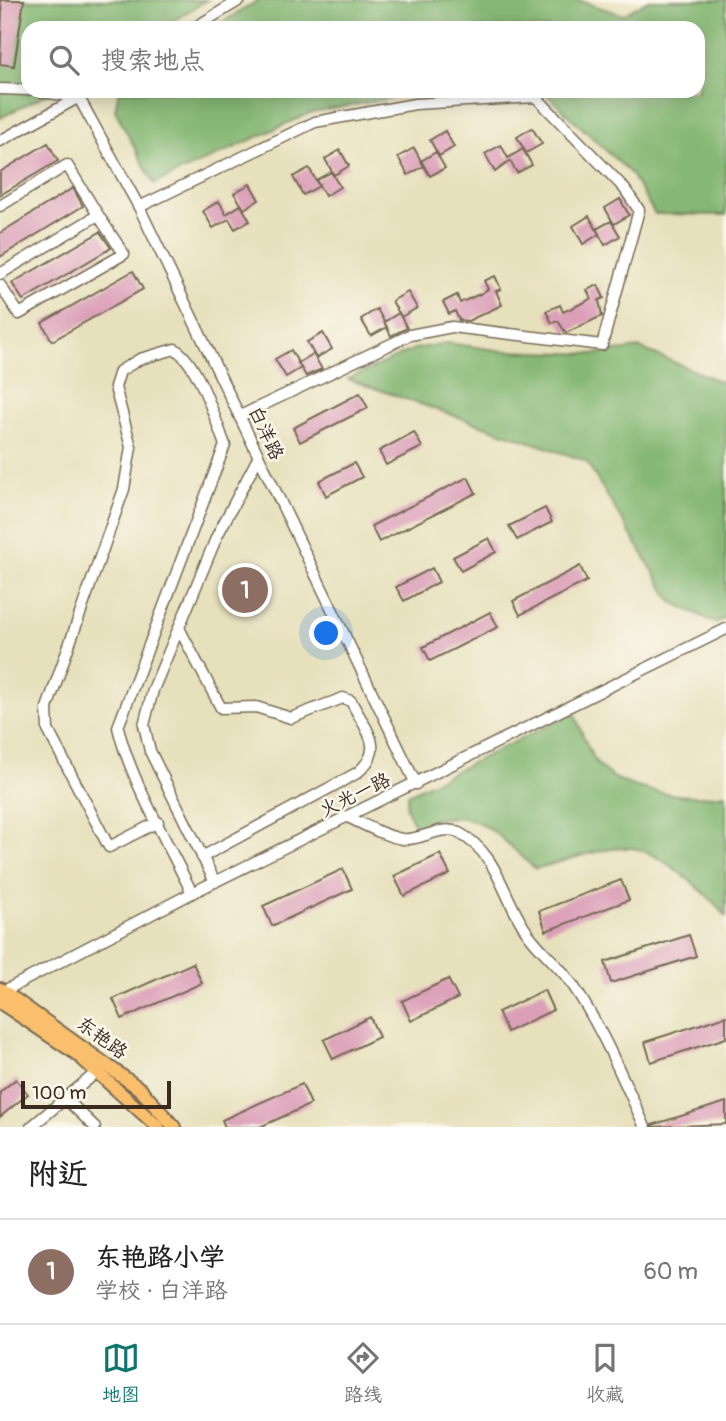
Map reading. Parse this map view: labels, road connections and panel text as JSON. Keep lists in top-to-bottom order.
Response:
{
  "streets": {
    "main road": ["东艳路"],
    "street": ["白洋路", "火光一路"]
  },
  "crossings": [
    ["白洋路", "火光一路"],
    ["火光一路", "东艳路"]
  ],
  "scale_bar": "100 m",
  "page": {
    "search": "搜索地点",
    "pins": "1",
    "scale": "100 m",
    "heading": "附近",
    "list": [
      {
        "mark": "1",
        "name": "东艳路小学",
        "note": "学校 · 白洋路",
        "value": "60 m"
      }
    ],
    "nav": ["地图", "路线", "收藏"]
  }
}
